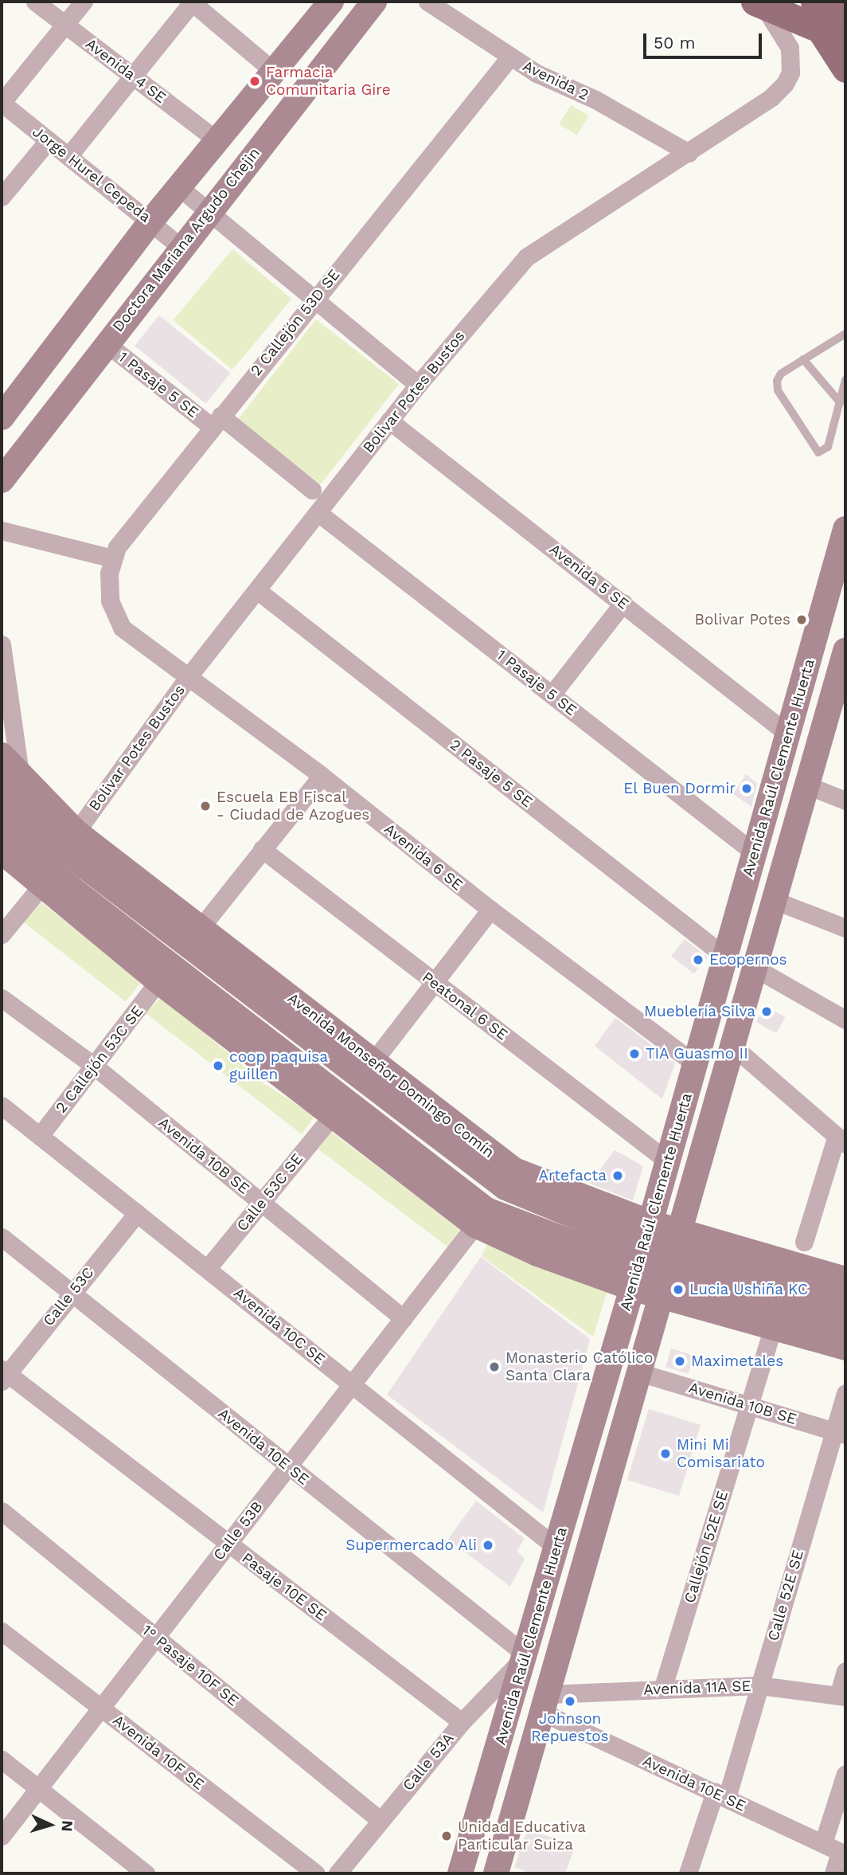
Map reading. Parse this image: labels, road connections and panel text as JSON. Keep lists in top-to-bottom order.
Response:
{
  "streets": {
    "main road": ["Doctora Mariana Argudo Chejin", "Avenida Raúl Clemente Huerta", "Avenida Monseñor Domingo Comín"],
    "street": [
      "Avenida 4 SE",
      "Avenida 2",
      "Jorge Hurel Cepeda",
      "2 Callejón 53D SE",
      "1 Pasaje 5 SE",
      "Bolivar Potes Bustos",
      "Avenida 5 SE",
      "2 Pasaje 5 SE",
      "Avenida 6 SE",
      "Peatonal 6 SE",
      "2 Callejón 53C SE",
      "Avenida 10B SE",
      "Calle 53C SE",
      "Calle 53C",
      "Avenida 10C SE",
      "Avenida 10E SE",
      "Calle 53B",
      "Callejón 52E SE",
      "Pasaje 10E SE",
      "Calle 52E SE",
      "1° Pasaje 10F SE",
      "Avenida 11A SE",
      "Avenida 10F SE",
      "Calle 53A"
    ]
  },
  "crossings": [
    ["Avenida 2", "2 Callejón 53D SE"],
    ["Avenida 2", "Bolivar Potes Bustos"],
    ["Jorge Hurel Cepeda", "Doctora Mariana Argudo Chejin"],
    ["Doctora Mariana Argudo Chejin", "1 Pasaje 5 SE"],
    ["2 Callejón 53D SE", "1 Pasaje 5 SE"],
    ["2 Callejón 53D SE", "Avenida 6 SE"],
    ["1 Pasaje 5 SE", "Bolivar Potes Bustos"],
    ["1 Pasaje 5 SE", "Avenida Raúl Clemente Huerta"],
    ["Bolivar Potes Bustos", "Avenida 5 SE"],
    ["Bolivar Potes Bustos", "2 Pasaje 5 SE"],
    ["Bolivar Potes Bustos", "Avenida 6 SE"],
    ["Bolivar Potes Bustos", "Avenida Monseñor Domingo Comín"],
    ["Avenida 5 SE", "Avenida Raúl Clemente Huerta"],
    ["Avenida Raúl Clemente Huerta", "2 Pasaje 5 SE"],
    ["Avenida Raúl Clemente Huerta", "Avenida 6 SE"],
    ["Avenida Raúl Clemente Huerta", "Peatonal 6 SE"],
    ["Avenida Raúl Clemente Huerta", "Avenida Monseñor Domingo Comín"],
    ["Avenida Raúl Clemente Huerta", "Avenida 10B SE"],
    ["Avenida Raúl Clemente Huerta", "Avenida 10C SE"],
    ["Avenida Raúl Clemente Huerta", "Avenida 10E SE"],
    ["Avenida Raúl Clemente Huerta", "Avenida 11A SE"],
    ["Avenida Raúl Clemente Huerta", "Calle 53A"],
    ["2 Callejón 53C SE", "Avenida Monseñor Domingo Comín"],
    ["2 Callejón 53C SE", "Avenida 10B SE"],
    ["2 Callejón 53C SE", "Avenida 10C SE"],
    ["Avenida Monseñor Domingo Comín", "Calle 53C SE"],
    ["Avenida Monseñor Domingo Comín", "Calle 53B"],
    ["Avenida 10B SE", "Calle 53C SE"],
    ["Avenida 10B SE", "Calle 53B"],
    ["Avenida 10B SE", "Callejón 52E SE"],
    ["Avenida 10B SE", "Calle 52E SE"],
    ["Calle 53C SE", "Avenida 10C SE"],
    ["Calle 53C", "Avenida 10C SE"],
    ["Calle 53C", "Avenida 10E SE"],
    ["Calle 53C", "Pasaje 10E SE"],
    ["Avenida 10C SE", "Calle 53B"],
    ["Avenida 10E SE", "Calle 53B"],
    ["Avenida 10E SE", "Calle 52E SE"],
    ["Avenida 10E SE", "Avenida 11A SE"],
    ["Avenida 10E SE", "Calle 53A"],
    ["Calle 53B", "Pasaje 10E SE"],
    ["Calle 53B", "1° Pasaje 10F SE"],
    ["Calle 53B", "Avenida 10F SE"],
    ["Callejón 52E SE", "Avenida 11A SE"],
    ["Pasaje 10E SE", "Calle 53A"],
    ["Calle 52E SE", "Avenida 11A SE"],
    ["1° Pasaje 10F SE", "Calle 53A"]
  ],
  "places": [
    "Farmacia Comunitaria Gire",
    "Bolivar Potes",
    "El Buen Dormir",
    "Escuela EB Fiscal - Ciudad de Azogues",
    "Ecopernos",
    "Mueblería Silva",
    "TIA Guasmo II",
    "coop paquisa guillen",
    "Artefacta",
    "Lucia Ushiña KC",
    "Maximetales",
    "Monasterio Católico Santa Clara",
    "Mini Mi Comisariato",
    "Supermercado Ali",
    "Johnson Repuestos",
    "Unidad Educativa Particular Suiza"
  ],
  "scale_bar": "50 m",
  "north": "right"
}
